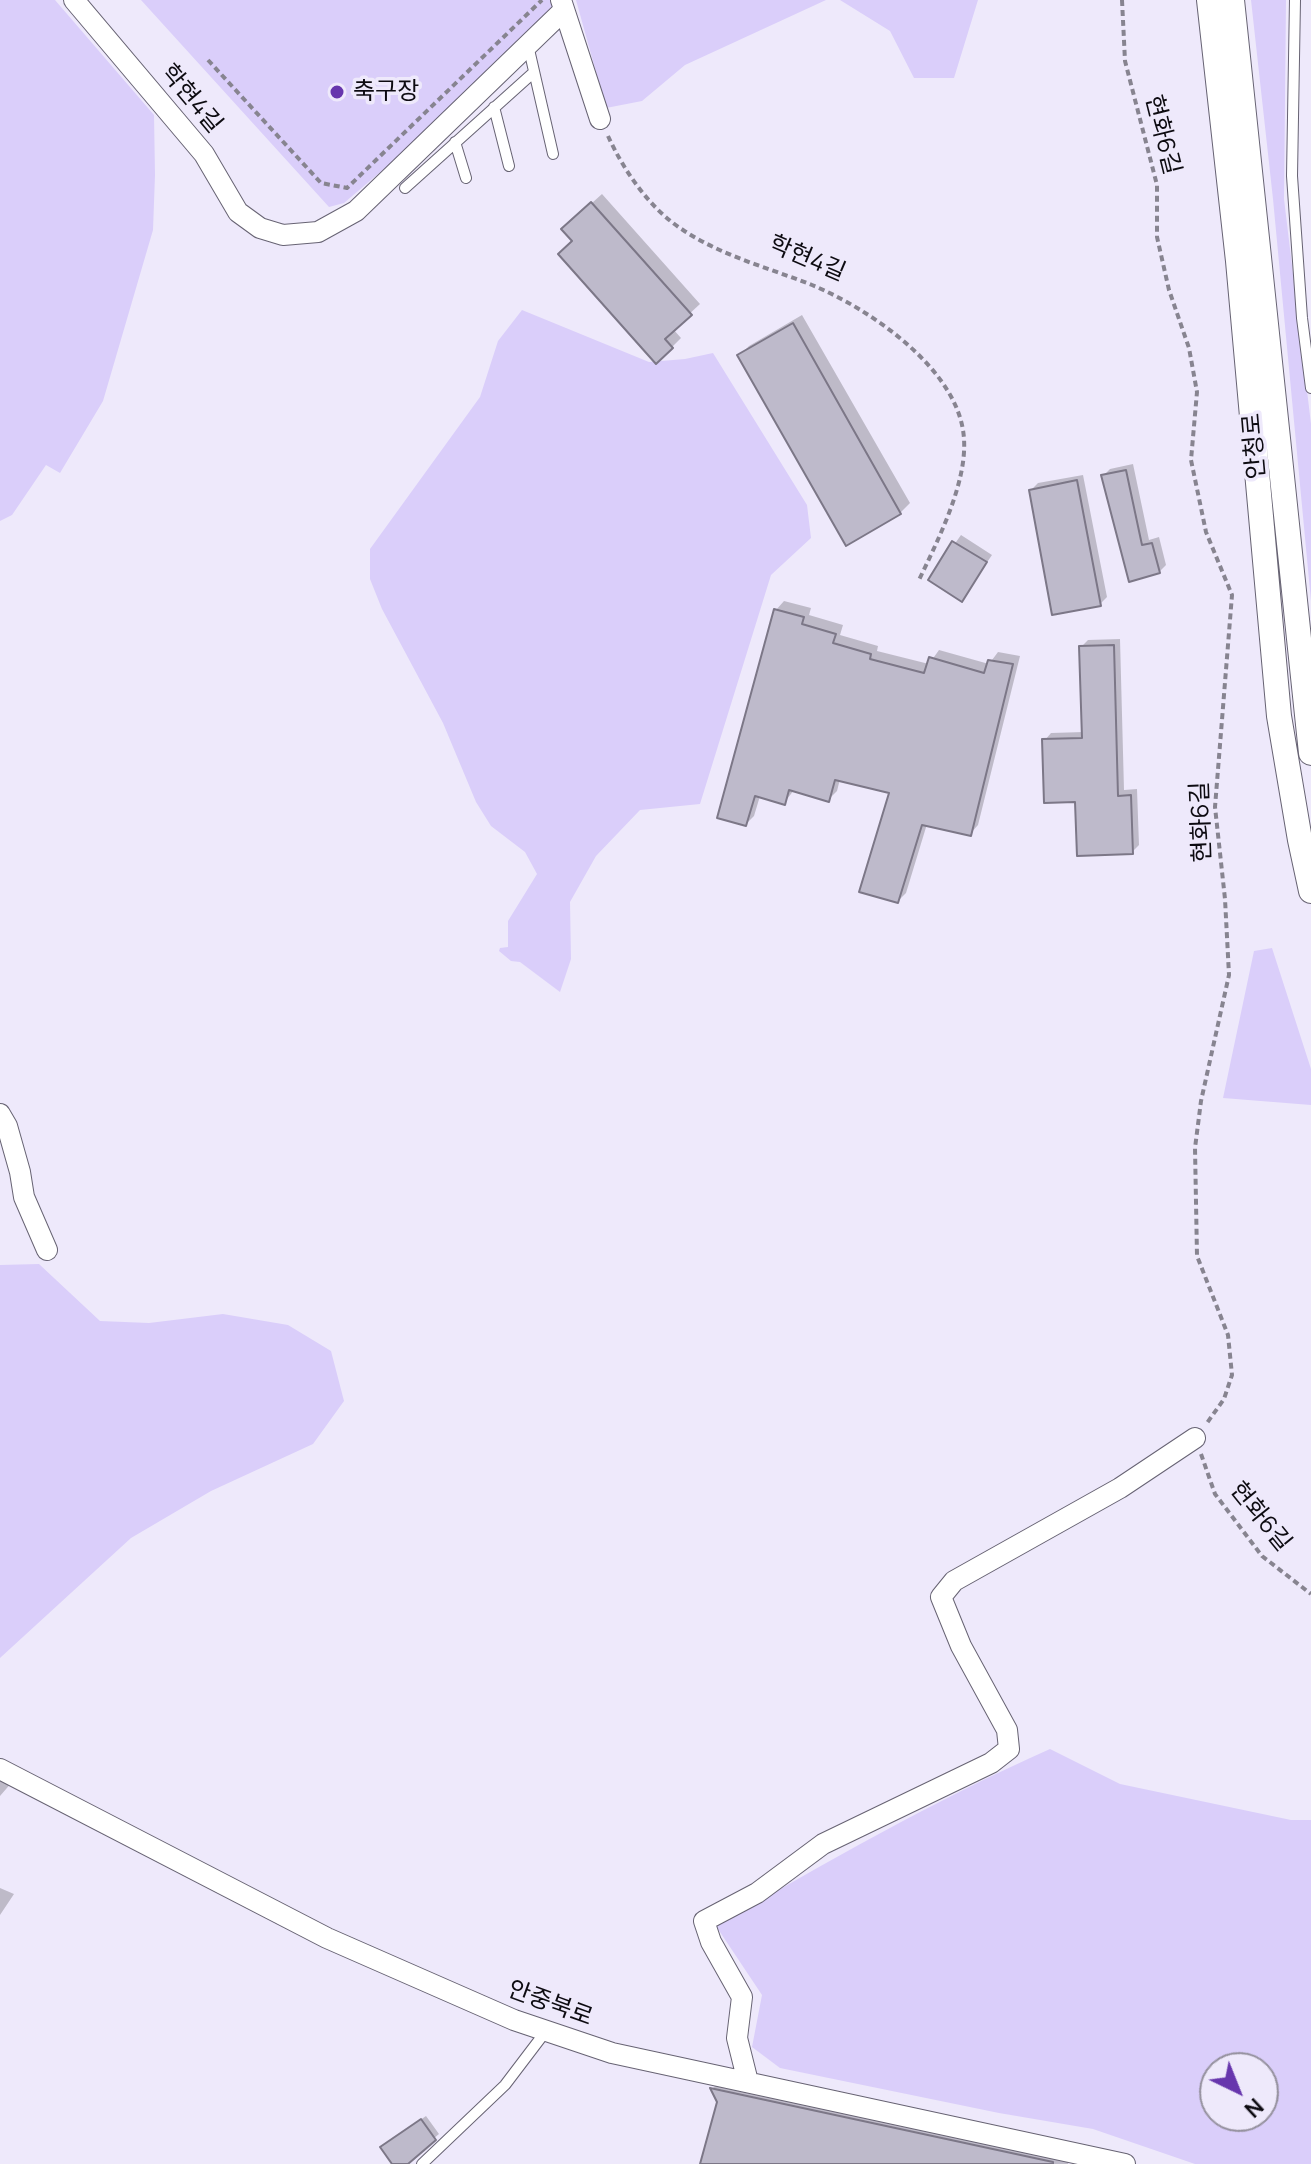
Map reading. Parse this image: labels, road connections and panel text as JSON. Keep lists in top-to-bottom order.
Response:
{
  "streets": {
    "street": ["학현4길", "안청로", "안중북로"],
    "path": ["현화6길"]
  },
  "places": ["축구장"],
  "north": "bottom right"
}
